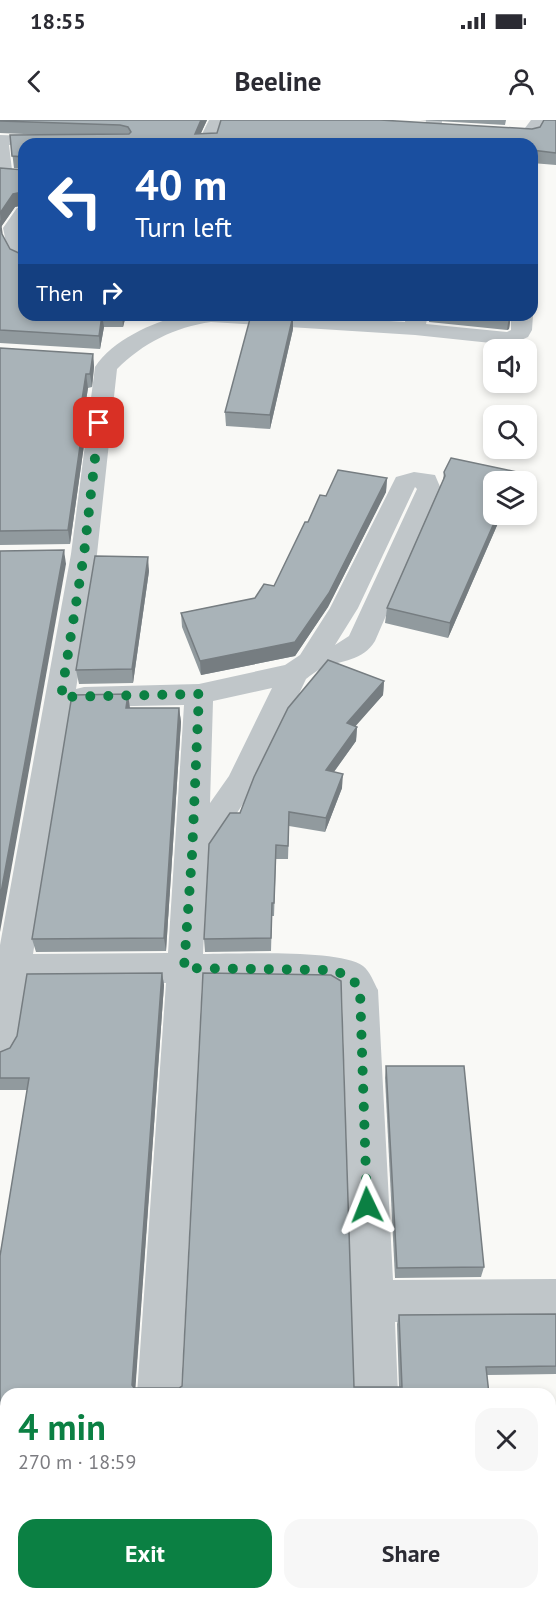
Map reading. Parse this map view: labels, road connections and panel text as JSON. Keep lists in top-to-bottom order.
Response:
{
  "page": {
    "status": "18:55",
    "header": "Beeline",
    "turn": ["40 m", "Turn left"],
    "then": "Then",
    "heading": ["4 min", "270 m · 18:59"],
    "buttons": ["Exit", "Share"]
  }
}
